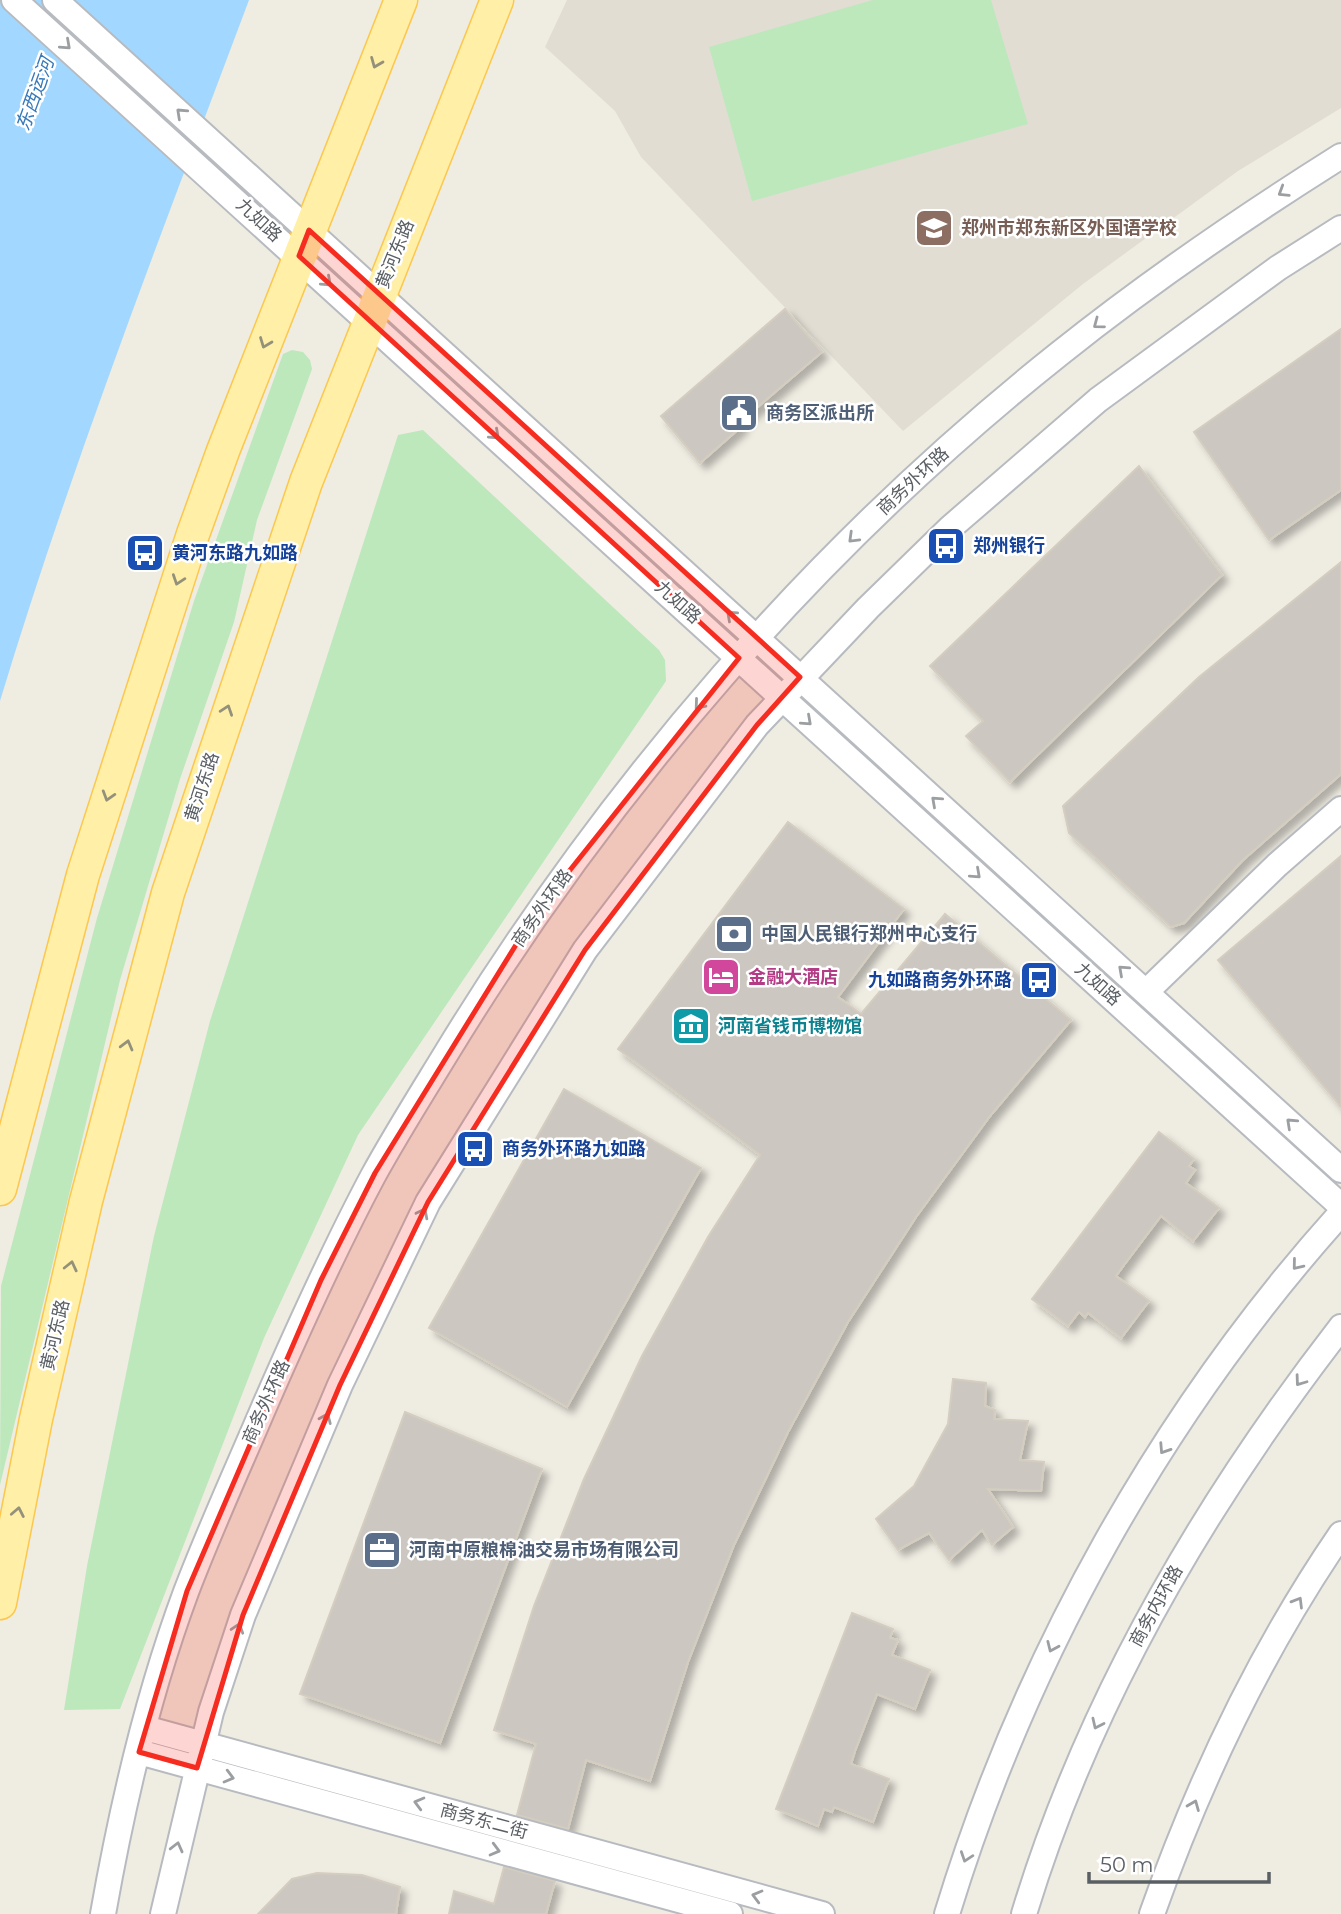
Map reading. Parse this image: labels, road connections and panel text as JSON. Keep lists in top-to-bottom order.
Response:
{
  "streets": {
    "main road": ["黄河东路"],
    "street": [
      "九如路",
      "商务外环路",
      "商务内环路",
      "商务东二街"
    ]
  },
  "crossings": [
    ["九如路", "黄河东路"],
    ["九如路", "商务外环路"],
    ["商务外环路", "商务东二街"]
  ],
  "water": ["东西运河"],
  "places": {
    "school or university": ["郑州市郑东新区外国语学校"],
    "public building": ["商务区派出所"],
    "bus stop": [
      "郑州银行",
      "黄河东路九如路",
      "九如路商务外环路",
      "商务外环路九如路"
    ],
    "bank": ["中国人民银行郑州中心支行"],
    "hotel": ["金融大酒店"],
    "museum": ["河南省钱币博物馆"],
    "office": ["河南中原粮棉油交易市场有限公司"]
  },
  "scale_bar": "50 m"
}
